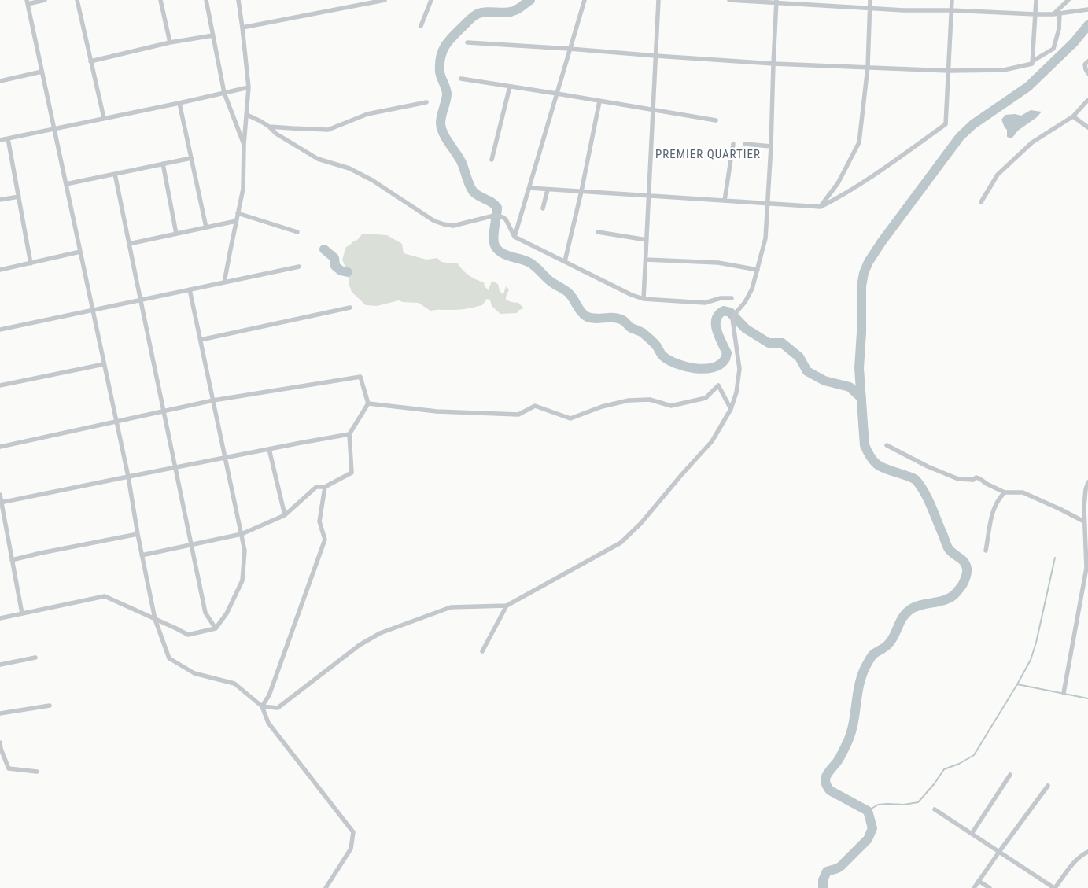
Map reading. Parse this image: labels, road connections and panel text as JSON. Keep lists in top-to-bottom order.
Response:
{
  "districts": ["PREMIER QUARTIER"]
}
